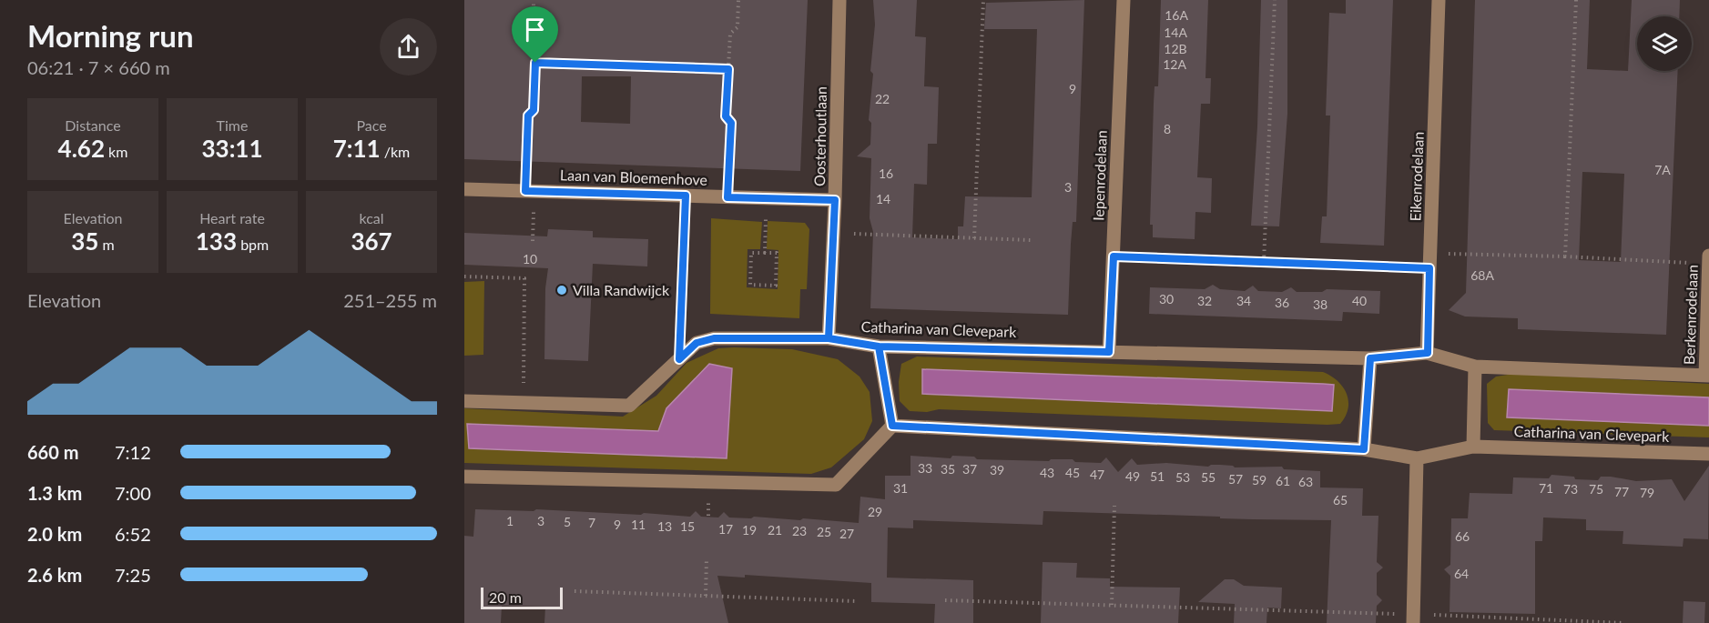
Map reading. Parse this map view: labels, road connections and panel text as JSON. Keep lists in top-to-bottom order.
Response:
{
  "streets": {
    "street": [
      "Oosterhoutlaan",
      "Iepenrodelaan",
      "Eikenrodelaan",
      "Laan van Bloemenhove",
      "Berkenrodelaan",
      "Catharina van Clevepark"
    ]
  },
  "crossings": [
    ["Oosterhoutlaan", "Laan van Bloemenhove"],
    ["Oosterhoutlaan", "Catharina van Clevepark"],
    ["Iepenrodelaan", "Catharina van Clevepark"],
    ["Eikenrodelaan", "Catharina van Clevepark"]
  ],
  "places": ["Villa Randwijck"],
  "house_numbers": [
    "16A",
    "14A",
    "12B",
    "12A",
    "9",
    "22",
    "8",
    "7A",
    "16",
    "3",
    "14",
    "10",
    "68A",
    "30",
    "32",
    "34",
    "40",
    "36",
    "38",
    "33",
    "35",
    "37",
    "39",
    "43",
    "45",
    "47",
    "49",
    "51",
    "53",
    "55",
    "57",
    "59",
    "61",
    "63",
    "31",
    "71",
    "73",
    "75",
    "77",
    "79",
    "65",
    "29",
    "1",
    "3",
    "5",
    "7",
    "9",
    "11",
    "13",
    "15",
    "17",
    "19",
    "21",
    "23",
    "25",
    "27",
    "66",
    "64"
  ],
  "scale_bar": "20 m",
  "page": {
    "heading": ["Morning run", "06:21 · 7 × 660 m"],
    "stats": [
      ["Distance", "4.62 km"],
      ["Time", "33:11"],
      ["Pace", "7:11 /km"],
      ["Elevation", "35 m"],
      ["Heart rate", "133 bpm"],
      ["kcal", "367"]
    ],
    "chart": ["Elevation", "251–255 m"],
    "list": [
      {
        "name": "660 m",
        "note": "7:12"
      },
      {
        "name": "1.3 km",
        "note": "7:00"
      },
      {
        "name": "2.0 km",
        "note": "6:52"
      },
      {
        "name": "2.6 km",
        "note": "7:25"
      }
    ],
    "scale": "20 m"
  }
}
